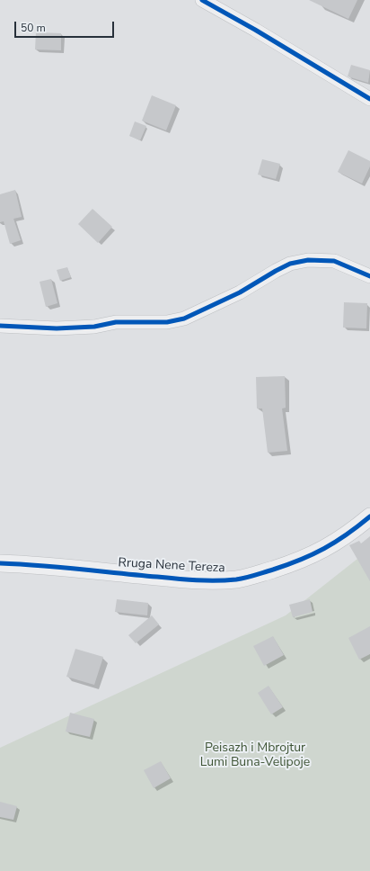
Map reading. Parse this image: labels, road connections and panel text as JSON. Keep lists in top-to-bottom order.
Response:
{
  "streets": {
    "street": ["Rruga Nene Tereza"]
  },
  "parks": ["Peisazh i Mbrojtur Lumi Buna-Velipoje"],
  "scale_bar": "50 m"
}
